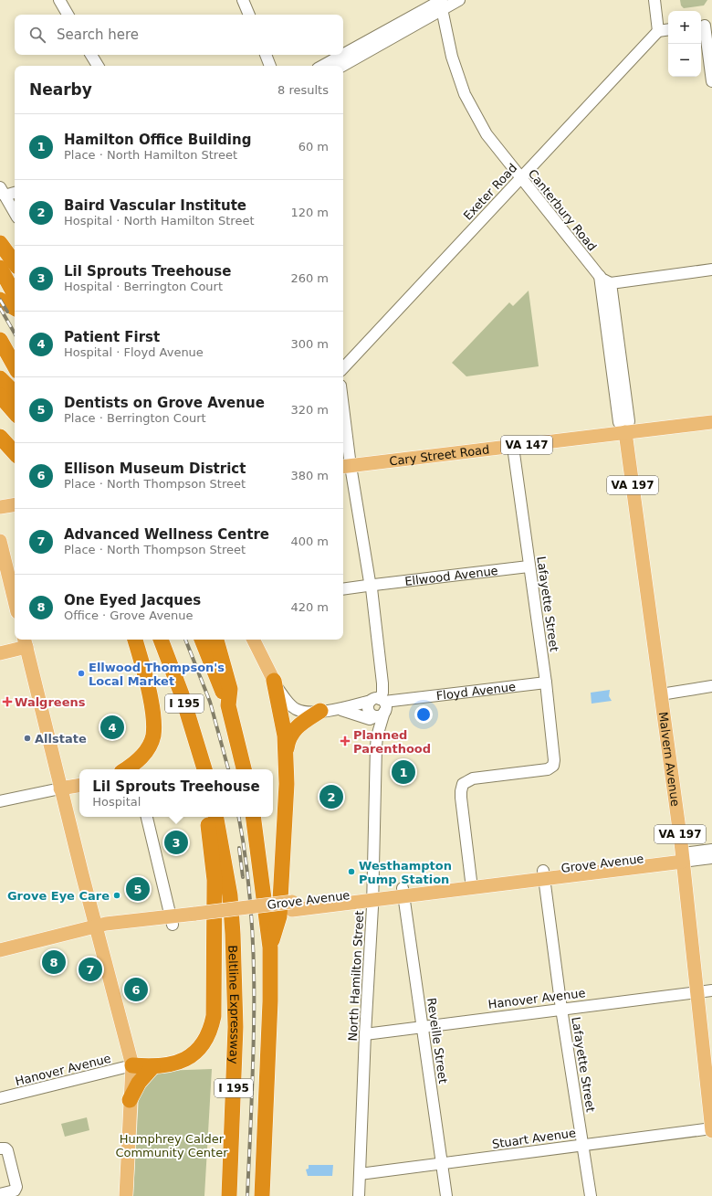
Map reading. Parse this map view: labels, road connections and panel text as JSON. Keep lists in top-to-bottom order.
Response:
{
  "streets": {
    "highway": ["I 195", "Beltline Expressway"],
    "main road": [
      "VA 147",
      "Cary Street Road",
      "VA 197",
      "Malvern Avenue",
      "Grove Avenue"
    ],
    "street": [
      "Exeter Road",
      "Canterbury Road",
      "Ellwood Avenue",
      "Lafayette Street",
      "Floyd Avenue",
      "North Hamilton Street",
      "Hanover Avenue",
      "Reveille Street",
      "Stuart Avenue"
    ]
  },
  "crossings": [
    ["Exeter Road", "Canterbury Road"],
    ["Cary Street Road", "Lafayette Street"],
    ["Cary Street Road", "Malvern Avenue"],
    ["Cary Street Road", "North Hamilton Street"],
    ["Ellwood Avenue", "Lafayette Street"],
    ["Ellwood Avenue", "North Hamilton Street"],
    ["Lafayette Street", "Floyd Avenue"],
    ["Lafayette Street", "Grove Avenue"],
    ["Lafayette Street", "Hanover Avenue"],
    ["Lafayette Street", "Stuart Avenue"],
    ["Floyd Avenue", "North Hamilton Street"],
    ["Malvern Avenue", "Grove Avenue"],
    ["Malvern Avenue", "Hanover Avenue"],
    ["Malvern Avenue", "Stuart Avenue"],
    ["Grove Avenue", "North Hamilton Street"],
    ["Grove Avenue", "Reveille Street"],
    ["North Hamilton Street", "Hanover Avenue"],
    ["North Hamilton Street", "Stuart Avenue"],
    ["Hanover Avenue", "Reveille Street"],
    ["Reveille Street", "Stuart Avenue"]
  ],
  "parks": ["Humphrey Calder Community Center"],
  "places": {
    "other": [
      "Ellwood Thompson's Local Market",
      "Allstate",
      "Westhampton Pump Station",
      "Grove Eye Care"
    ],
    "health": ["Walgreens", "Planned Parenthood"]
  },
  "page": {
    "map_buttons": ["+", "−"],
    "search": "Search here",
    "heading": ["Nearby", "8 results"],
    "list": [
      {
        "mark": "1",
        "name": "Hamilton Office Building",
        "note": "Place · North Hamilton Street",
        "value": "60 m"
      },
      {
        "mark": "2",
        "name": "Baird Vascular Institute",
        "note": "Hospital · North Hamilton Street",
        "value": "120 m"
      },
      {
        "mark": "3",
        "name": "Lil Sprouts Treehouse",
        "note": "Hospital · Berrington Court",
        "value": "260 m"
      },
      {
        "mark": "4",
        "name": "Patient First",
        "note": "Hospital · Floyd Avenue",
        "value": "300 m"
      },
      {
        "mark": "5",
        "name": "Dentists on Grove Avenue",
        "note": "Place · Berrington Court",
        "value": "320 m"
      },
      {
        "mark": "6",
        "name": "Ellison Museum District",
        "note": "Place · North Thompson Street",
        "value": "380 m"
      },
      {
        "mark": "7",
        "name": "Advanced Wellness Centre",
        "note": "Place · North Thompson Street",
        "value": "400 m"
      },
      {
        "mark": "8",
        "name": "One Eyed Jacques",
        "note": "Office · Grove Avenue",
        "value": "420 m"
      }
    ],
    "pins": [
      "4",
      "1",
      "2",
      "3",
      "5",
      "8",
      "7",
      "6"
    ],
    "popup": ["Lil Sprouts Treehouse", "Hospital"]
  }
}
